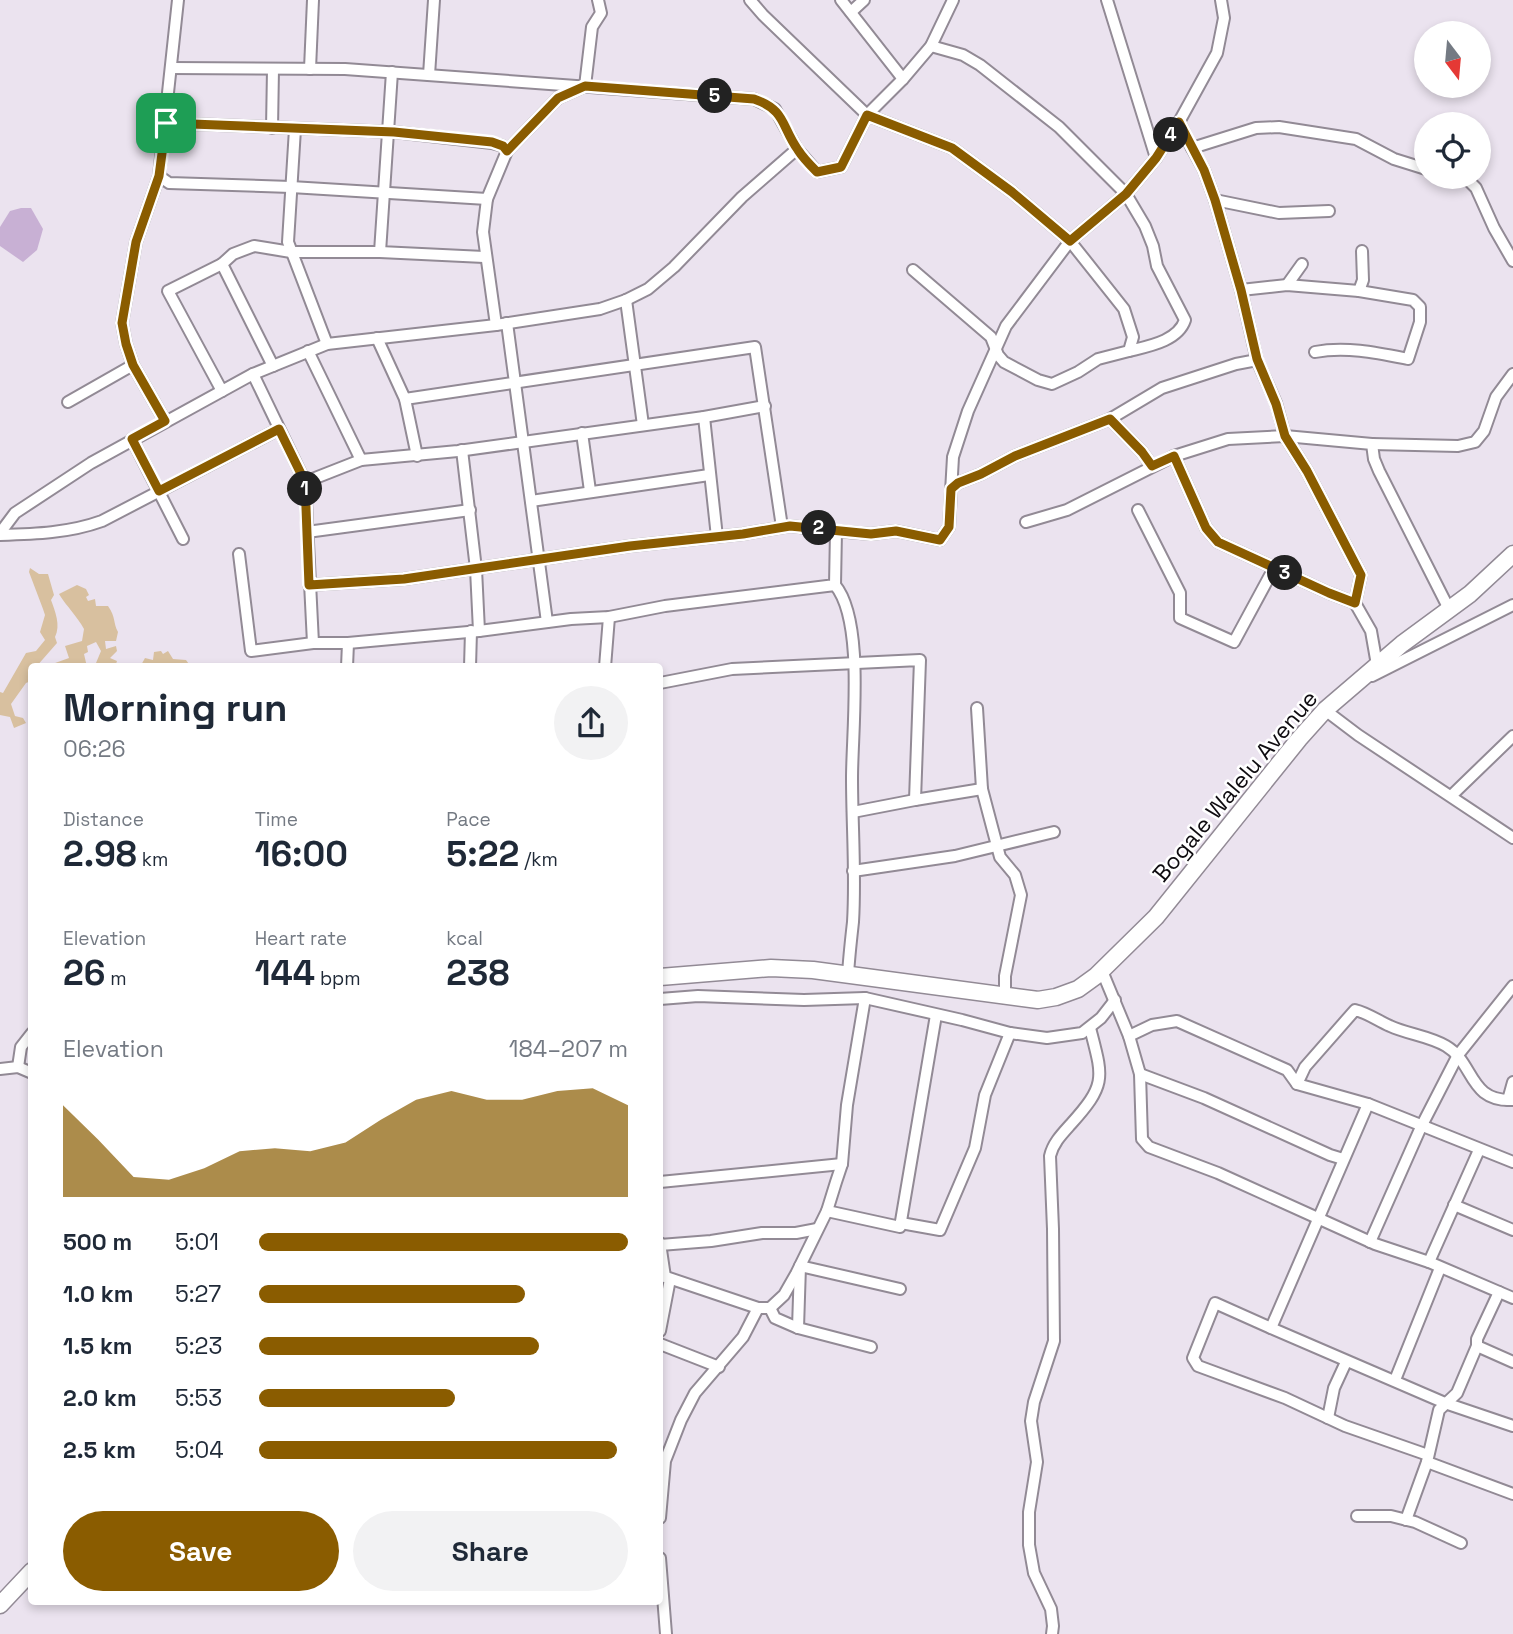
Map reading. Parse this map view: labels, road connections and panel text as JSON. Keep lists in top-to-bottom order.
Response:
{
  "streets": {
    "highway": ["Bogale Walelu Avenue"]
  },
  "north": "bottom",
  "page": {
    "pins": [
      "5",
      "4",
      "1",
      "2",
      "3"
    ],
    "heading": ["Morning run", "06:26"],
    "stats": [
      ["Distance", "2.98 km"],
      ["Time", "16:00"],
      ["Pace", "5:22 /km"],
      ["Elevation", "26 m"],
      ["Heart rate", "144 bpm"],
      ["kcal", "238"]
    ],
    "chart": ["Elevation", "184–207 m"],
    "list": [
      {
        "name": "500 m",
        "note": "5:01"
      },
      {
        "name": "1.0 km",
        "note": "5:27"
      },
      {
        "name": "1.5 km",
        "note": "5:23"
      },
      {
        "name": "2.0 km",
        "note": "5:53"
      },
      {
        "name": "2.5 km",
        "note": "5:04"
      }
    ],
    "buttons": ["Save", "Share"]
  }
}
